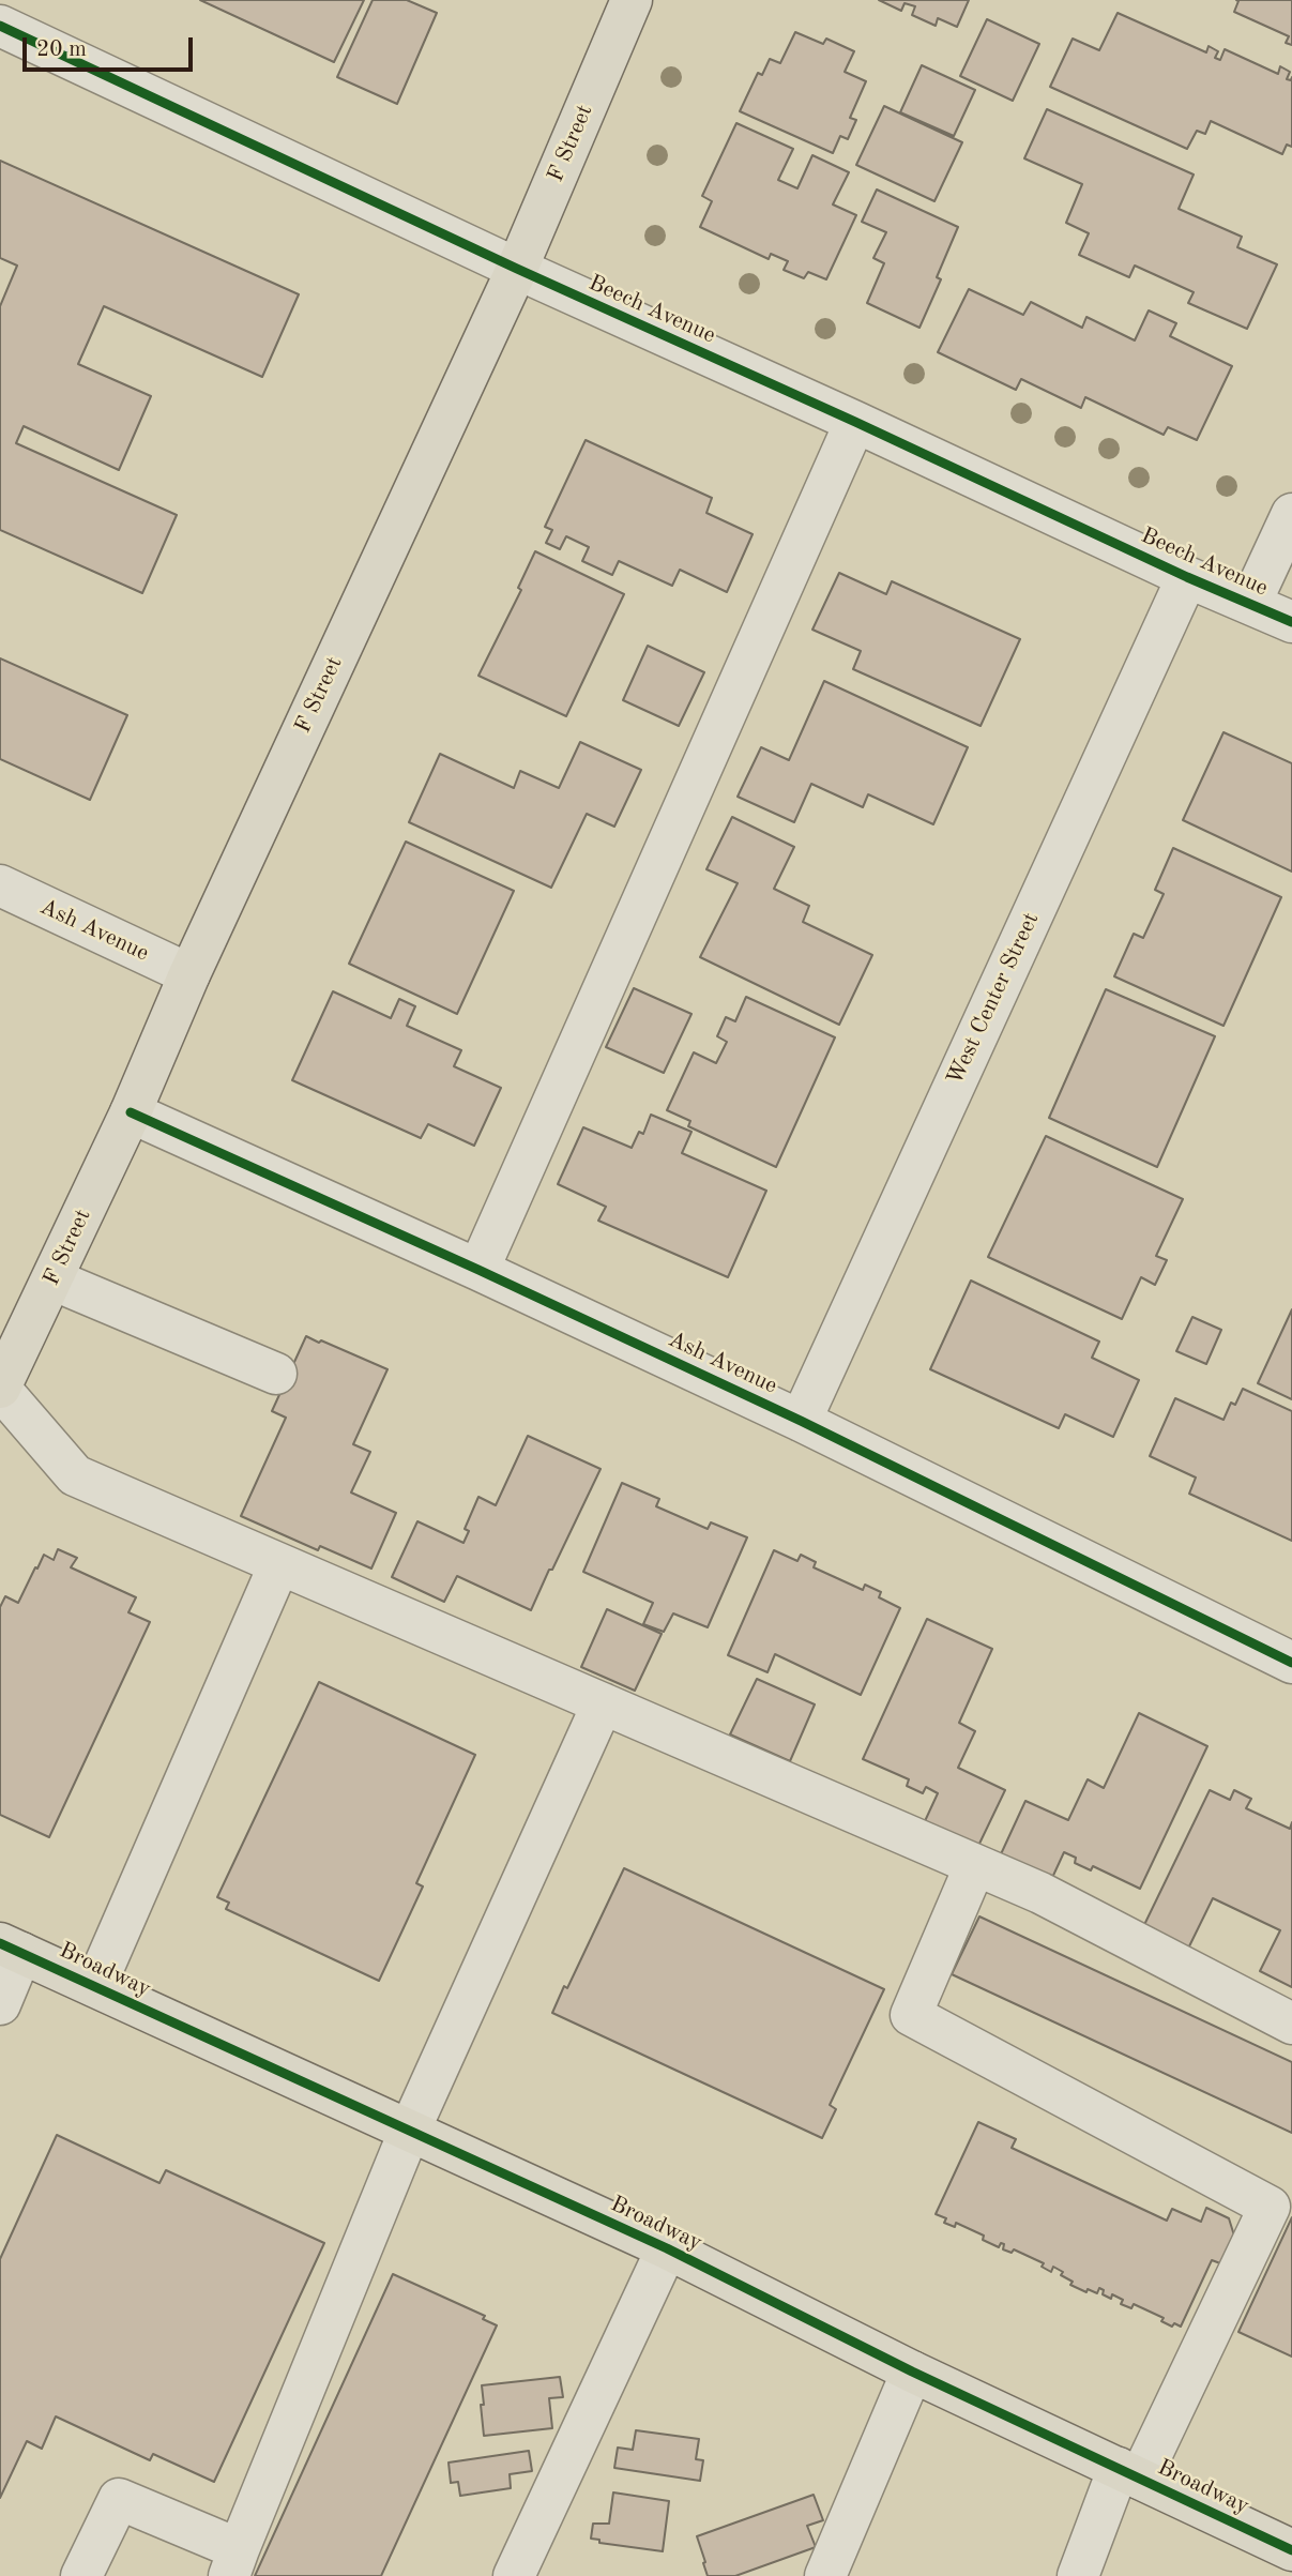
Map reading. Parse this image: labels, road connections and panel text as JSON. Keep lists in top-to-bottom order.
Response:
{
  "streets": {
    "main road": ["F Street", "Broadway"],
    "street": ["Beech Avenue", "Ash Avenue", "West Center Street"]
  },
  "crossings": [
    ["F Street", "Beech Avenue"],
    ["F Street", "Ash Avenue"],
    ["Beech Avenue", "West Center Street"],
    ["Ash Avenue", "West Center Street"]
  ],
  "scale_bar": "20 m"
}
